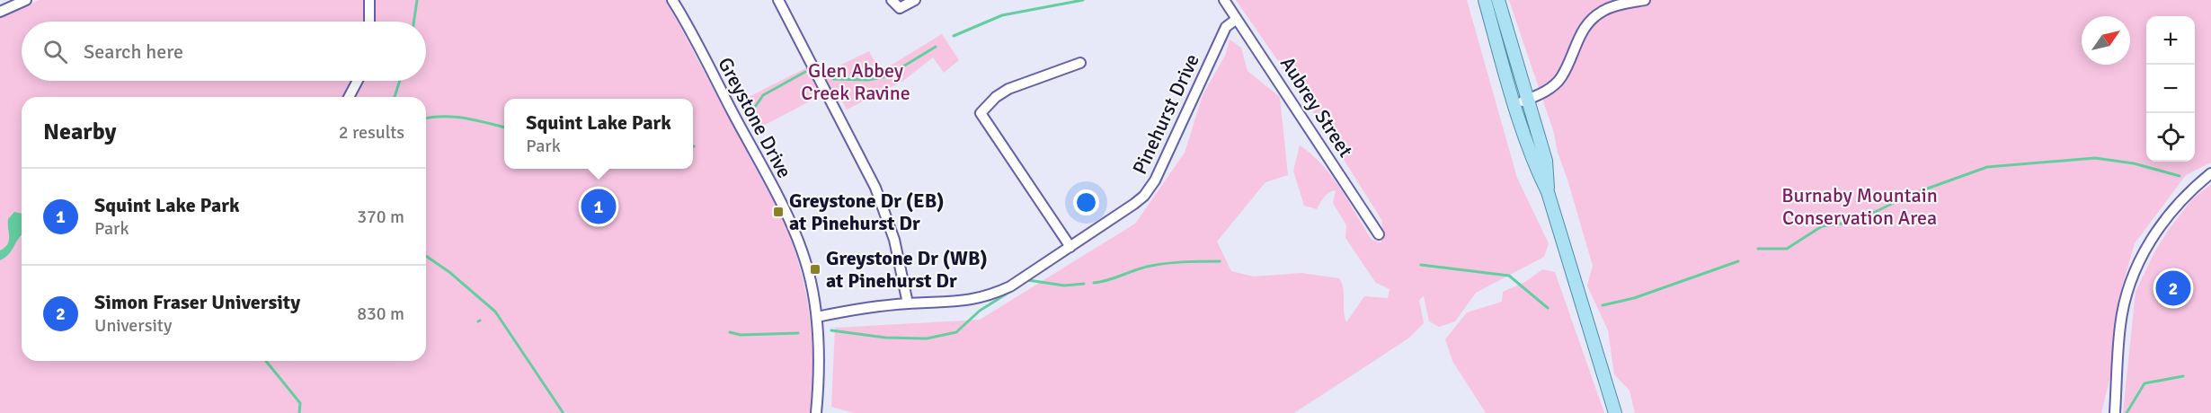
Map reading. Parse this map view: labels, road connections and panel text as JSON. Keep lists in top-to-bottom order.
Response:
{
  "streets": {
    "street": ["Aubrey Street", "Pinehurst Drive", "Greystone Drive"]
  },
  "crossings": [
    ["Aubrey Street", "Pinehurst Drive"],
    ["Pinehurst Drive", "Greystone Drive"]
  ],
  "parks": ["Glen Abbey Creek Ravine", "Burnaby Mountain Conservation Area"],
  "places": {
    "transit": ["Greystone Dr (EB) at Pinehurst Dr", "Greystone Dr (WB) at Pinehurst Dr"]
  },
  "north": "top right",
  "page": {
    "map_buttons": ["+", "−"],
    "search": "Search here",
    "heading": ["Nearby", "2 results"],
    "popup": ["Squint Lake Park", "Park"],
    "list": [
      {
        "mark": "1",
        "name": "Squint Lake Park",
        "note": "Park",
        "value": "370 m"
      },
      {
        "mark": "2",
        "name": "Simon Fraser University",
        "note": "University",
        "value": "830 m"
      }
    ],
    "pins": ["1", "2"]
  }
}
